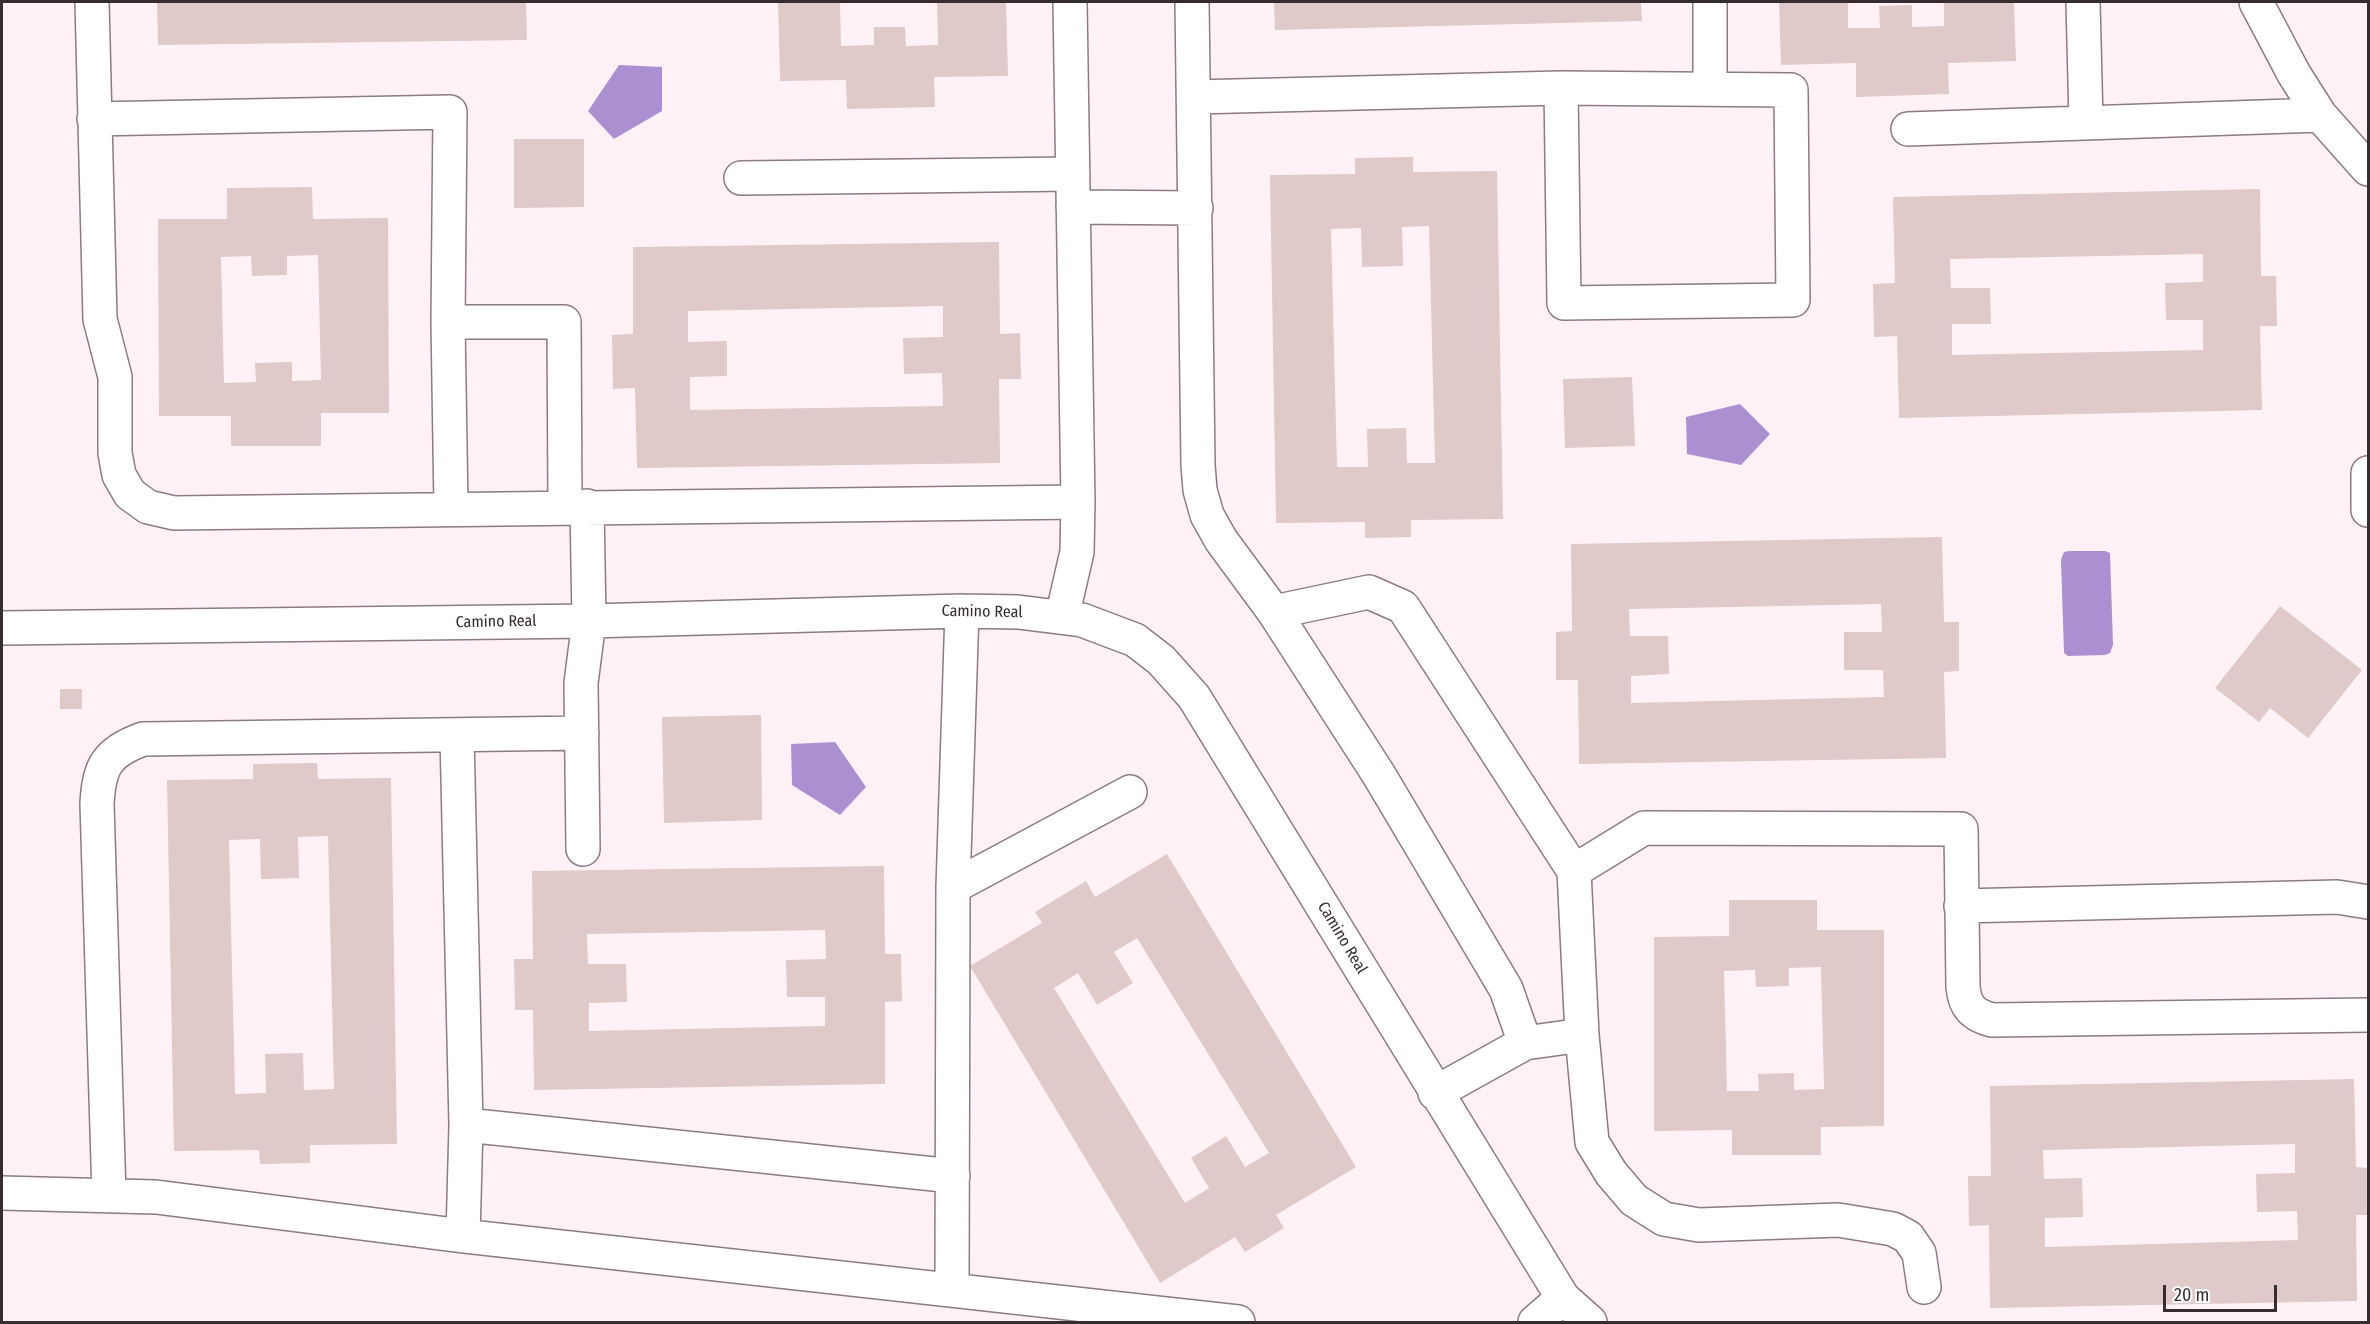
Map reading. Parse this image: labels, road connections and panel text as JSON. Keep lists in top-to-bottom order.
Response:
{
  "streets": {
    "street": ["Camino Real"]
  },
  "scale_bar": "20 m"
}
